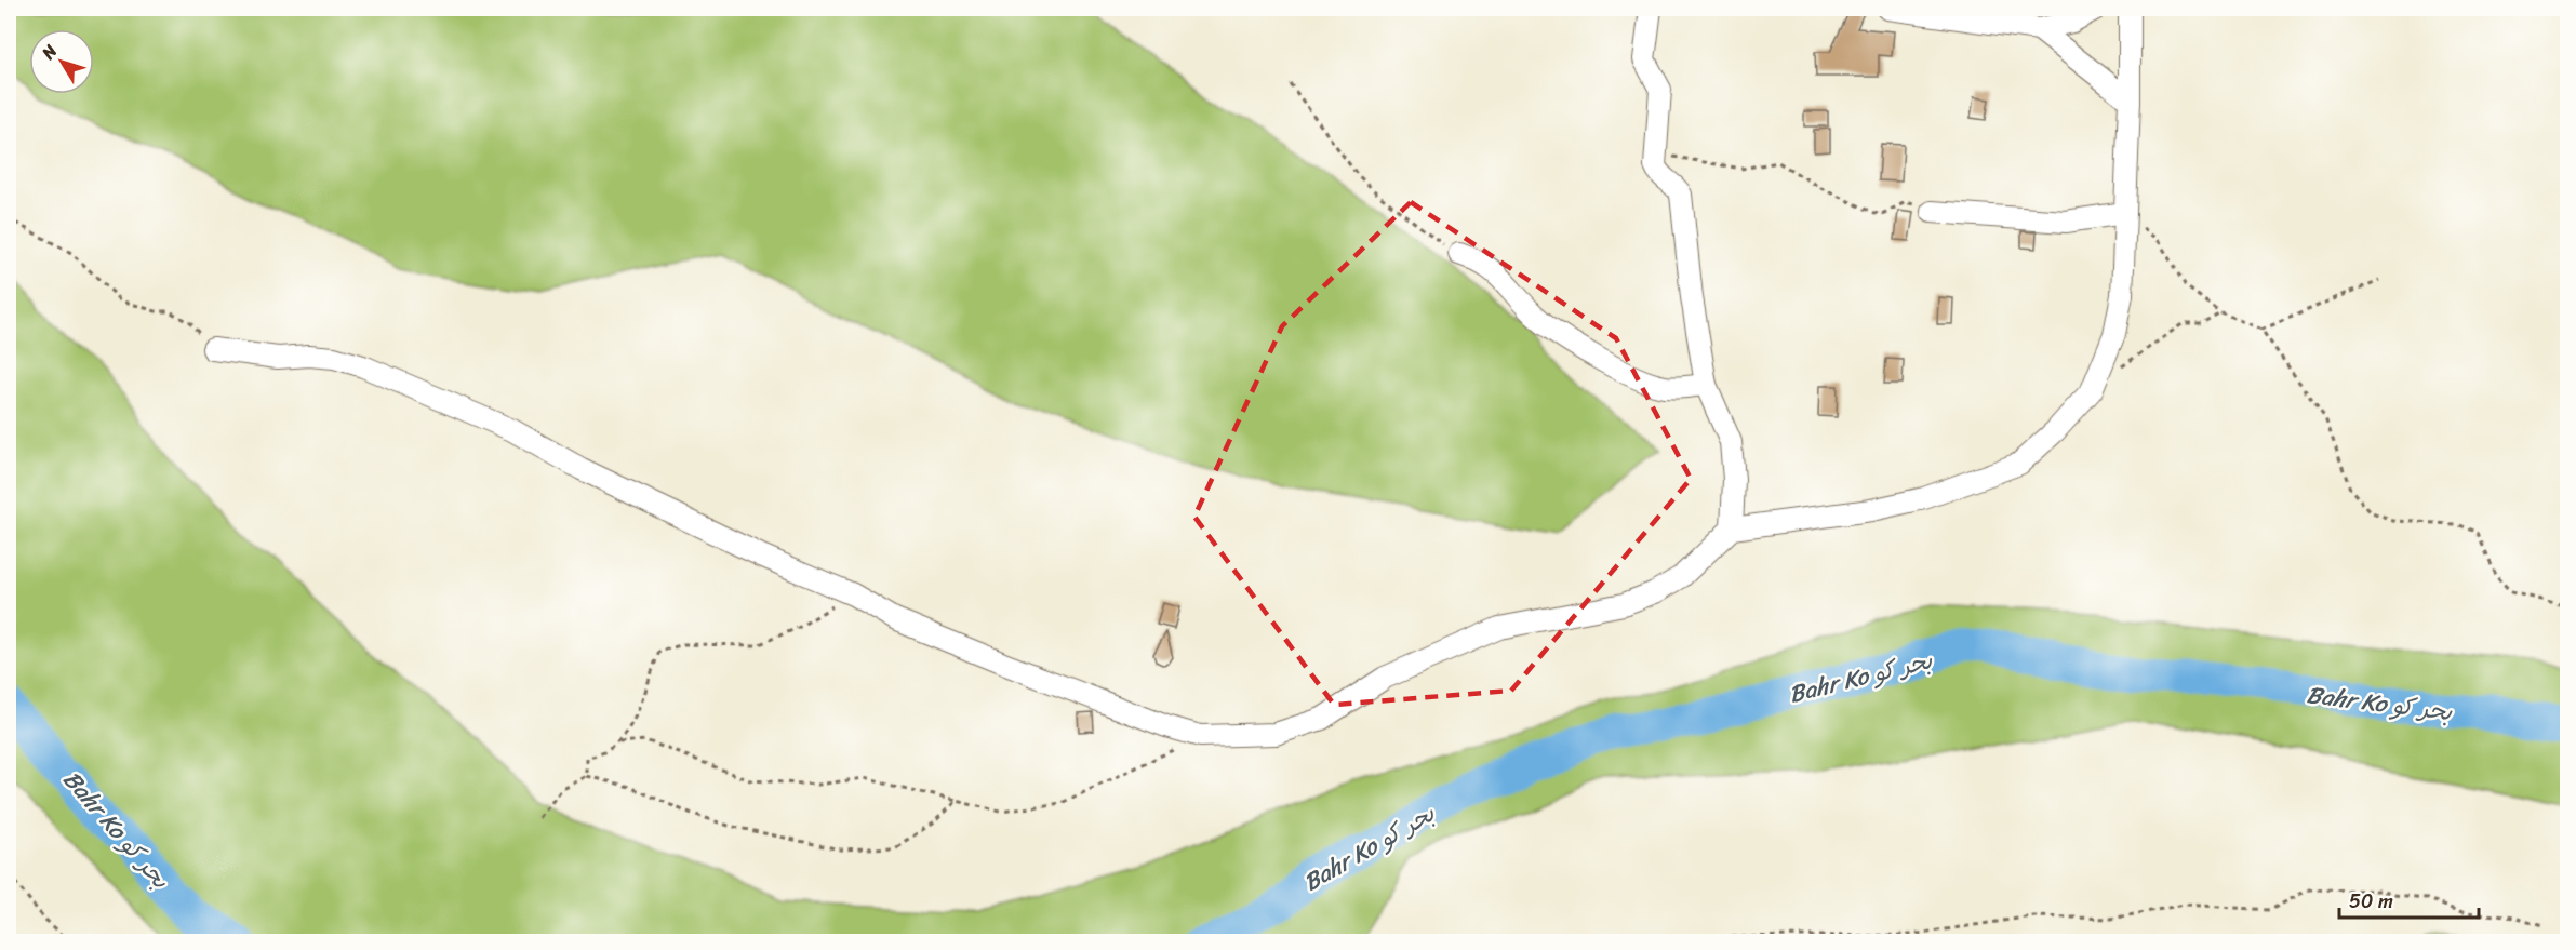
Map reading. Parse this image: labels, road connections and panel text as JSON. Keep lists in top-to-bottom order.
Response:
{
  "water": ["Bahr Ko بحر كو"],
  "scale_bar": "50 m",
  "north": "top left"
}
